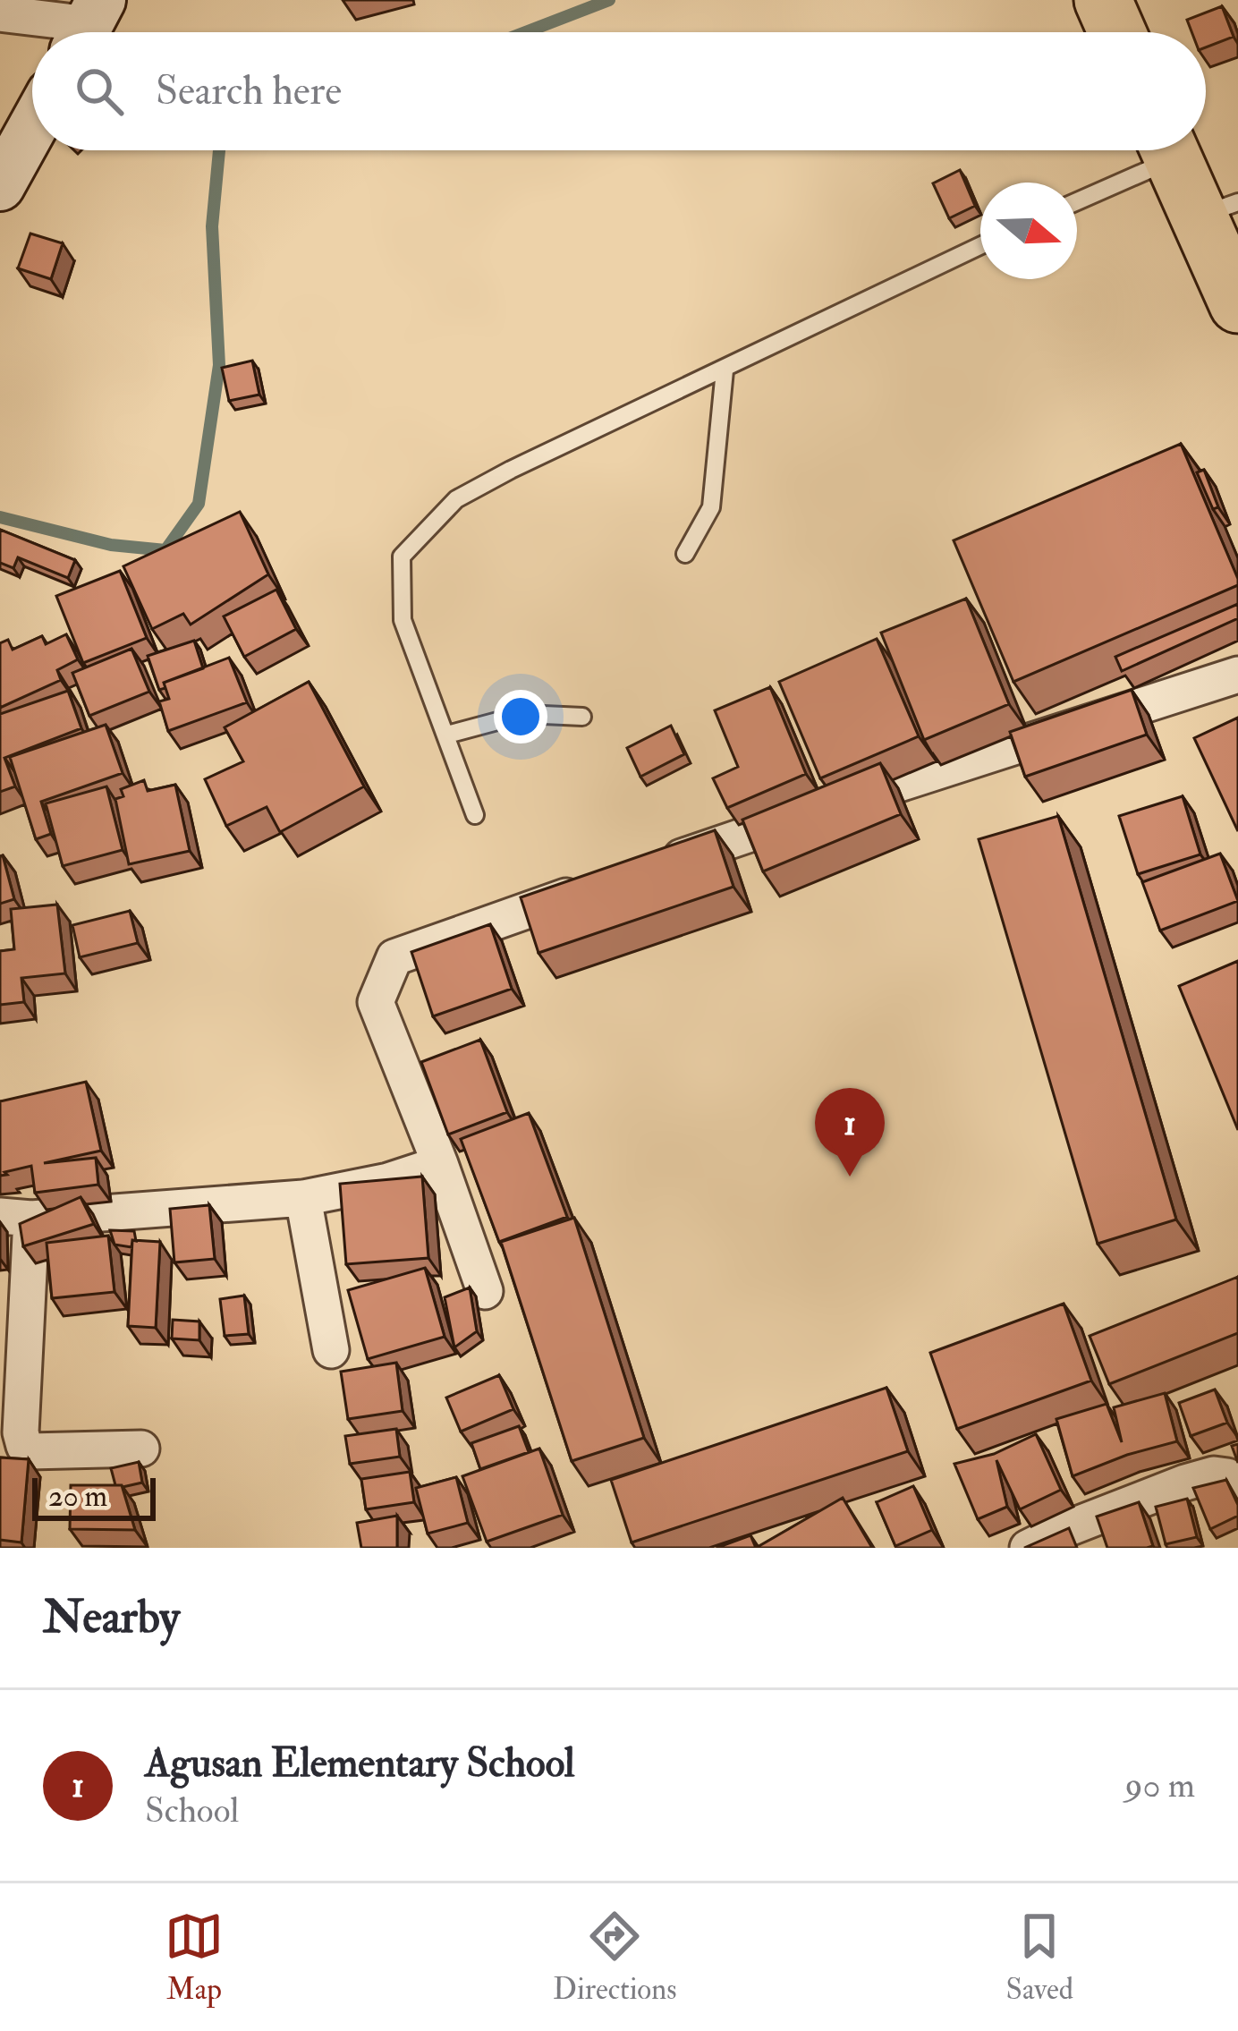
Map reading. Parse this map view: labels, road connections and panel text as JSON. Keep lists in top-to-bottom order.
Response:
{
  "scale_bar": "20 m",
  "north": "right",
  "page": {
    "search": "Search here",
    "pins": "1",
    "scale": "20 m",
    "heading": "Nearby",
    "list": [
      {
        "mark": "1",
        "name": "Agusan Elementary School",
        "note": "School",
        "value": "90 m"
      }
    ],
    "nav": ["Map", "Directions", "Saved"]
  }
}
